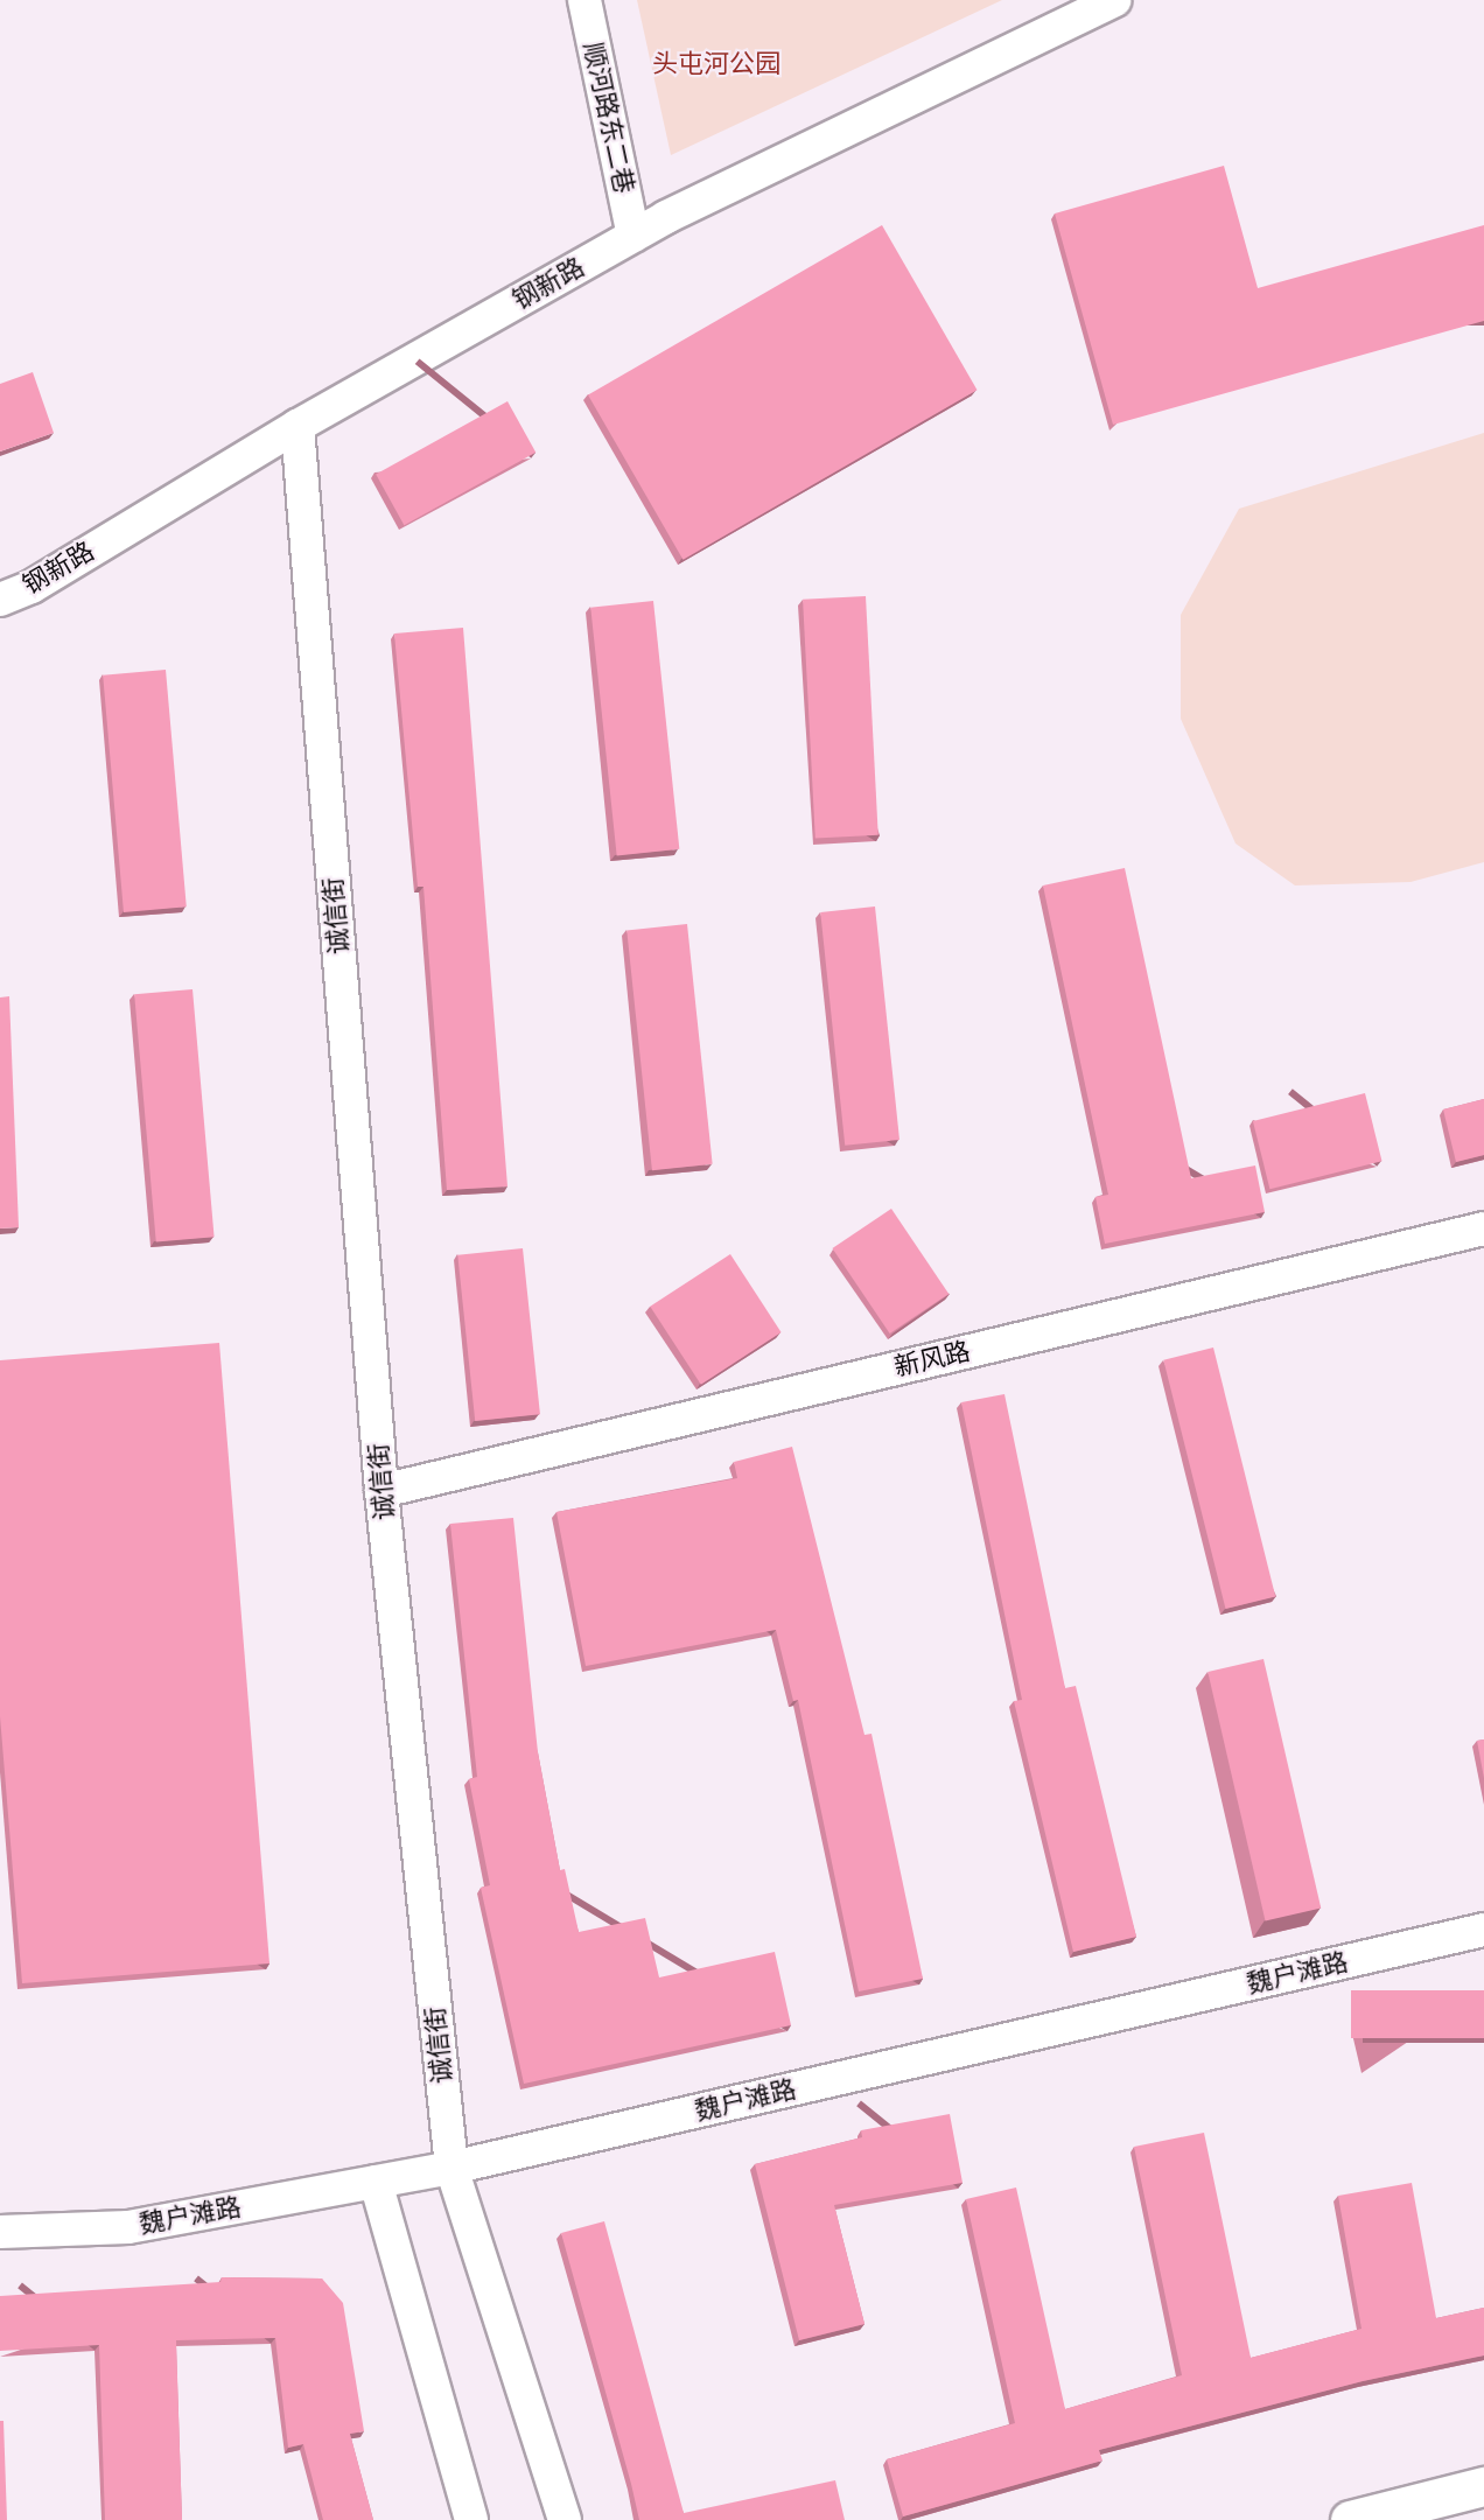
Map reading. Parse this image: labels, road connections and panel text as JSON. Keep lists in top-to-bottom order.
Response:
{
  "streets": {
    "street": [
      "顺河路东二巷",
      "钢新路",
      "诚信街",
      "新风路",
      "魏户滩路"
    ]
  },
  "crossings": [
    ["顺河路东二巷", "钢新路"],
    ["钢新路", "诚信街"],
    ["诚信街", "新风路"],
    ["诚信街", "魏户滩路"]
  ],
  "parks": ["头屯河公园"]
}
